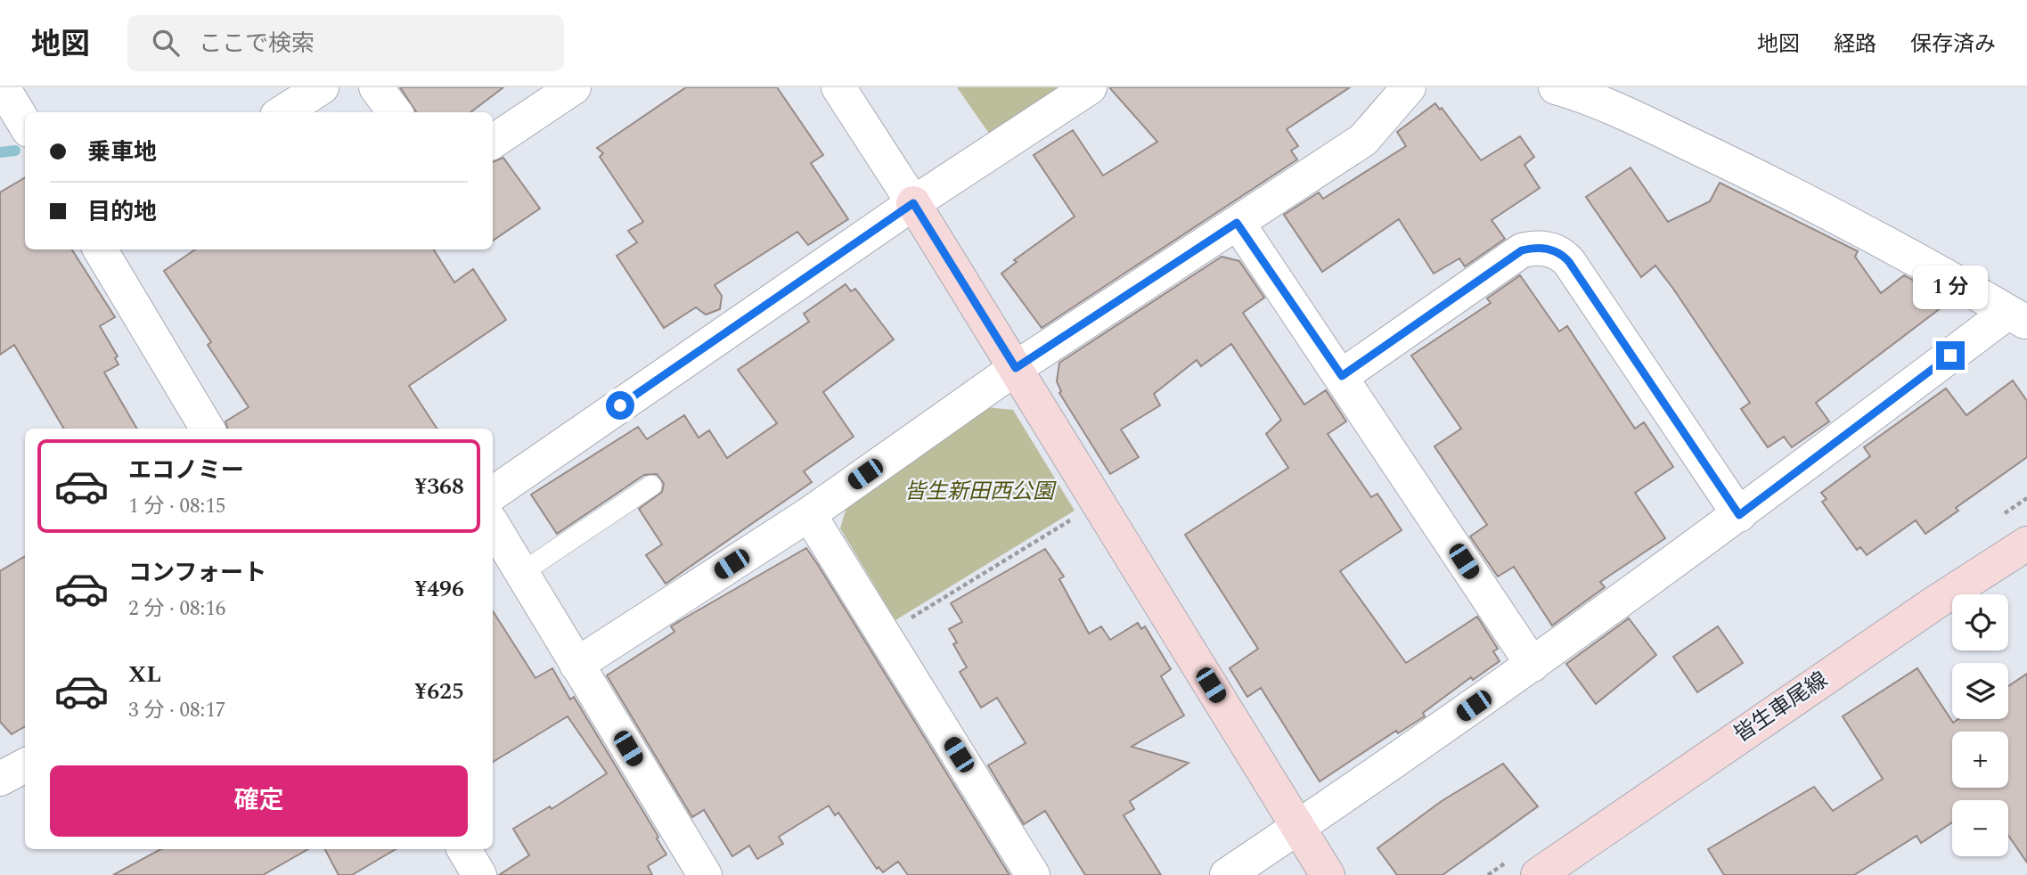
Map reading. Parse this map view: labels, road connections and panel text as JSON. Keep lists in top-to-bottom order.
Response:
{
  "streets": {
    "street": ["皆生車尾線"]
  },
  "parks": ["皆生新田西公園"],
  "page": {
    "header": "地図",
    "search": "ここで検索",
    "nav": ["地図", "経路", "保存済み"],
    "banner": ["乗車地", "目的地"],
    "bubble": "1 分",
    "list": [
      {
        "name": "エコノミー",
        "note": "1 分 · 08:15",
        "value": "¥368"
      },
      {
        "name": "コンフォート",
        "note": "2 分 · 08:16",
        "value": "¥496"
      },
      {
        "name": "XL",
        "note": "3 分 · 08:17",
        "value": "¥625"
      }
    ],
    "map_buttons": ["+", "−"],
    "buttons": "確定"
  }
}
